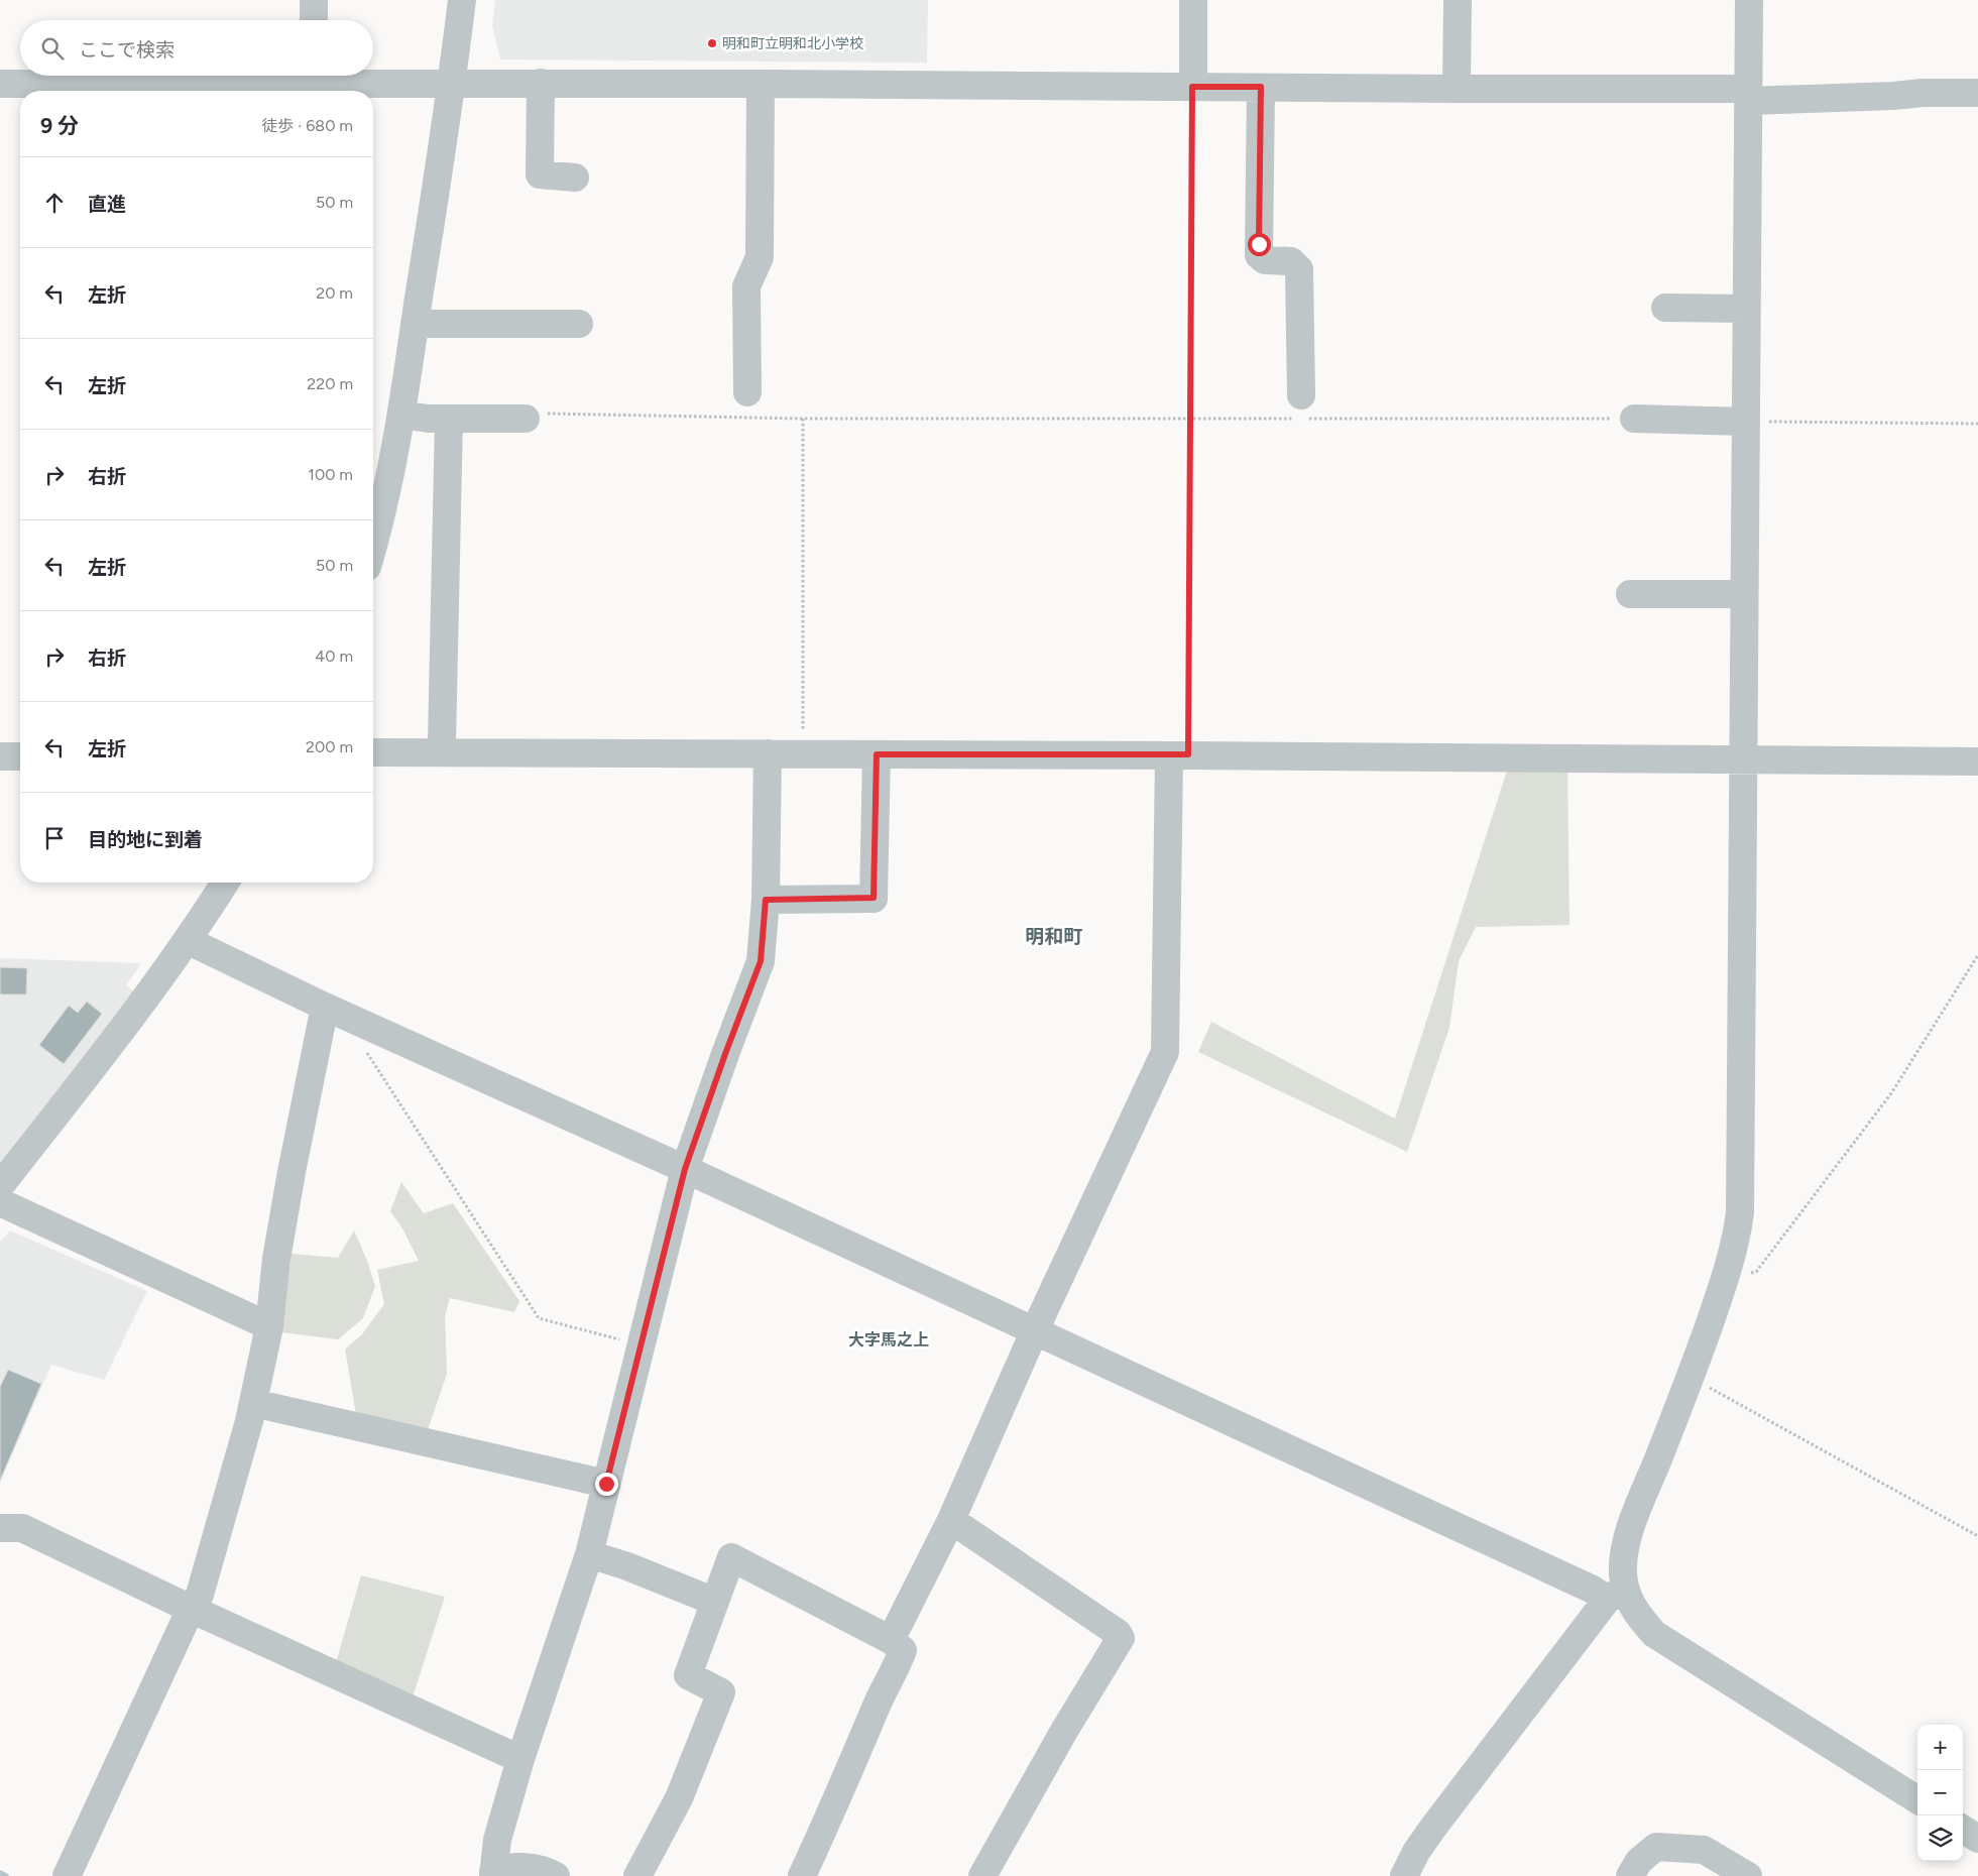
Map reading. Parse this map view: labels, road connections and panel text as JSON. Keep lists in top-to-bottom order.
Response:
{
  "districts": ["明和町", "大字馬之上"],
  "places": ["明和町立明和北小学校"],
  "page": {
    "search": "ここで検索",
    "heading": ["9 分", "徒歩 · 680 m"],
    "list": [
      ["直進", "50 m"],
      ["左折", "20 m"],
      ["左折", "220 m"],
      ["右折", "100 m"],
      ["左折", "50 m"],
      ["右折", "40 m"],
      ["左折", "200 m"],
      "目的地に到着"
    ],
    "map_buttons": ["+", "−"]
  }
}
